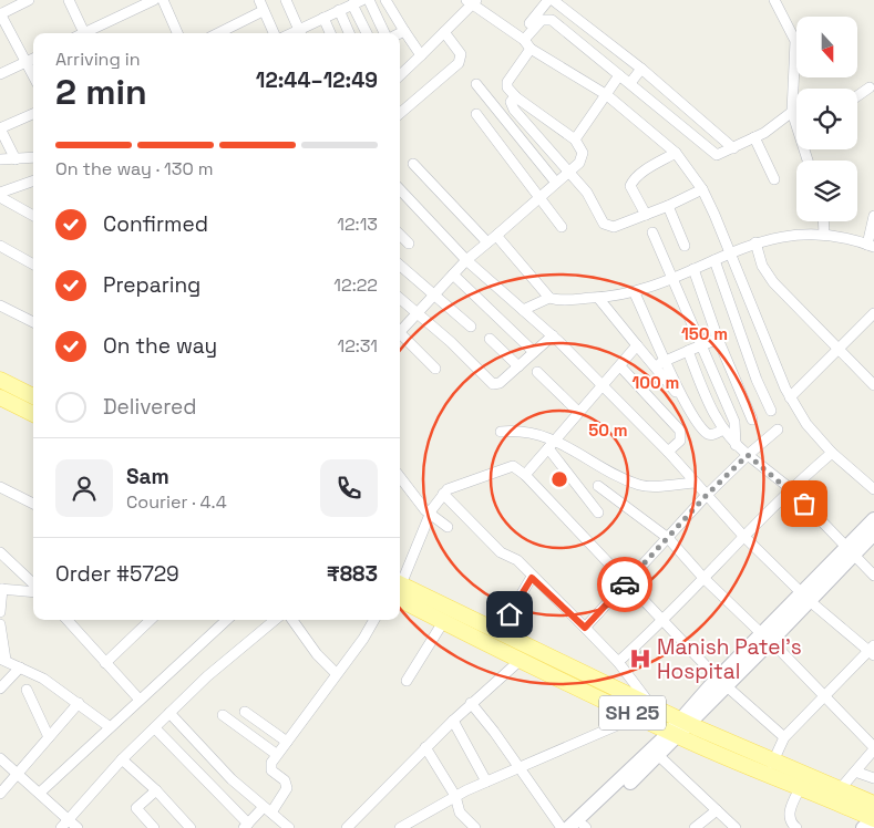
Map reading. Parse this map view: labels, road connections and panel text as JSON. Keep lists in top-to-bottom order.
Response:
{
  "streets": {
    "main road": ["SH 25"]
  },
  "places": {
    "hospital": ["Manish Patel's Hospital"]
  },
  "north": "bottom",
  "page": {
    "heading": ["2 min", "Arriving in", "12:44–12:49"],
    "panel": [
      "Sam",
      "Courier · 4.4",
      "Order #5729",
      "₹883"
    ],
    "bar": "On the way · 130 m",
    "list": [
      ["Confirmed", "12:13"],
      ["Preparing", "12:22"],
      ["On the way", "12:31"],
      "Delivered"
    ]
  },
  "rings": ["150 m", "100 m", "50 m"]
}
